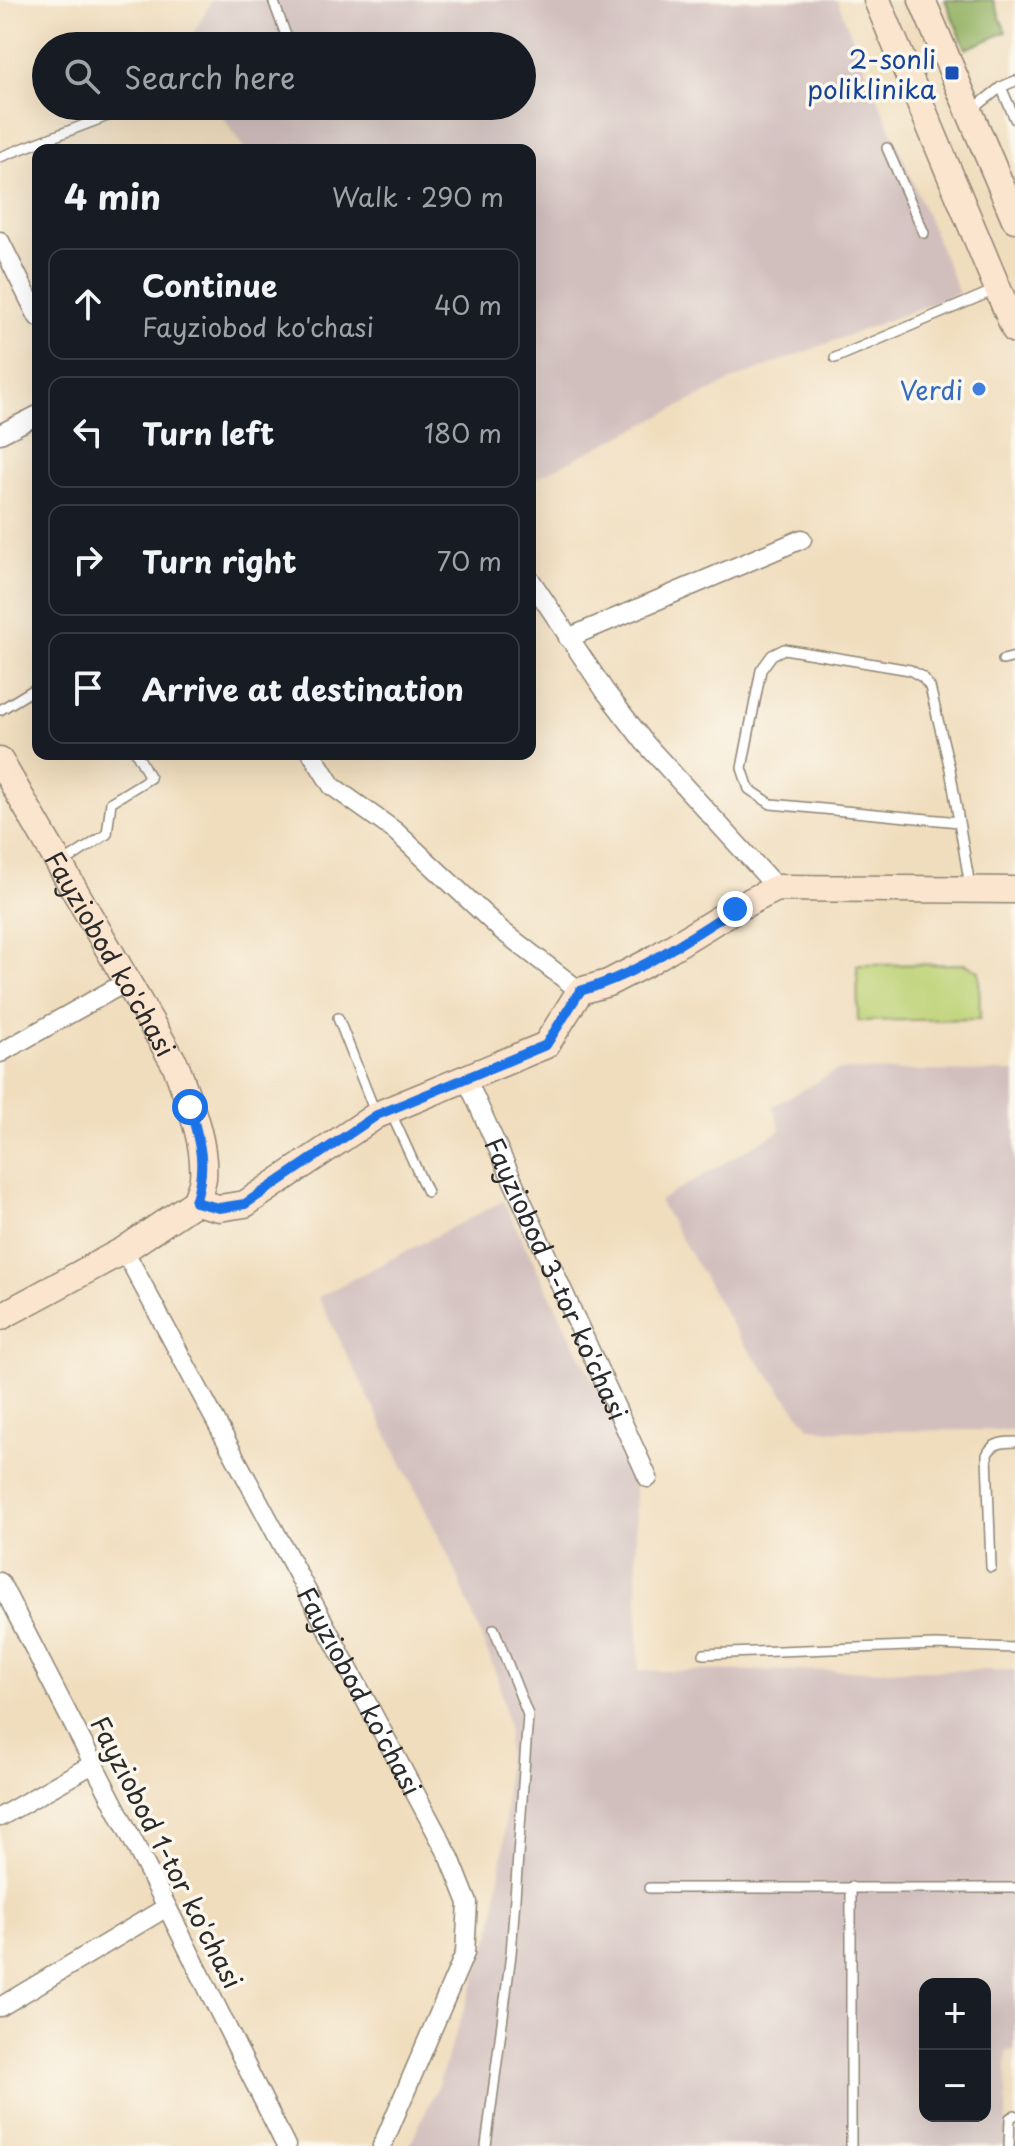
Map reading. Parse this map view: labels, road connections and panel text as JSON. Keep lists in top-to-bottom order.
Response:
{
  "streets": {
    "street": ["Fayziobod ko'chasi", "Fayziobod 3-tor ko'chasi", "Fayziobod 1-tor ko'chasi"]
  },
  "places": {
    "transit": ["2-sonli poliklinika"],
    "other": ["Verdi"]
  },
  "page": {
    "search": "Search here",
    "heading": ["4 min", "Walk · 290 m"],
    "list": [
      ["Continue", "Fayziobod ko'chasi", "40 m"],
      ["Turn left", "180 m"],
      ["Turn right", "70 m"],
      "Arrive at destination"
    ],
    "map_buttons": ["+", "−"]
  }
}
